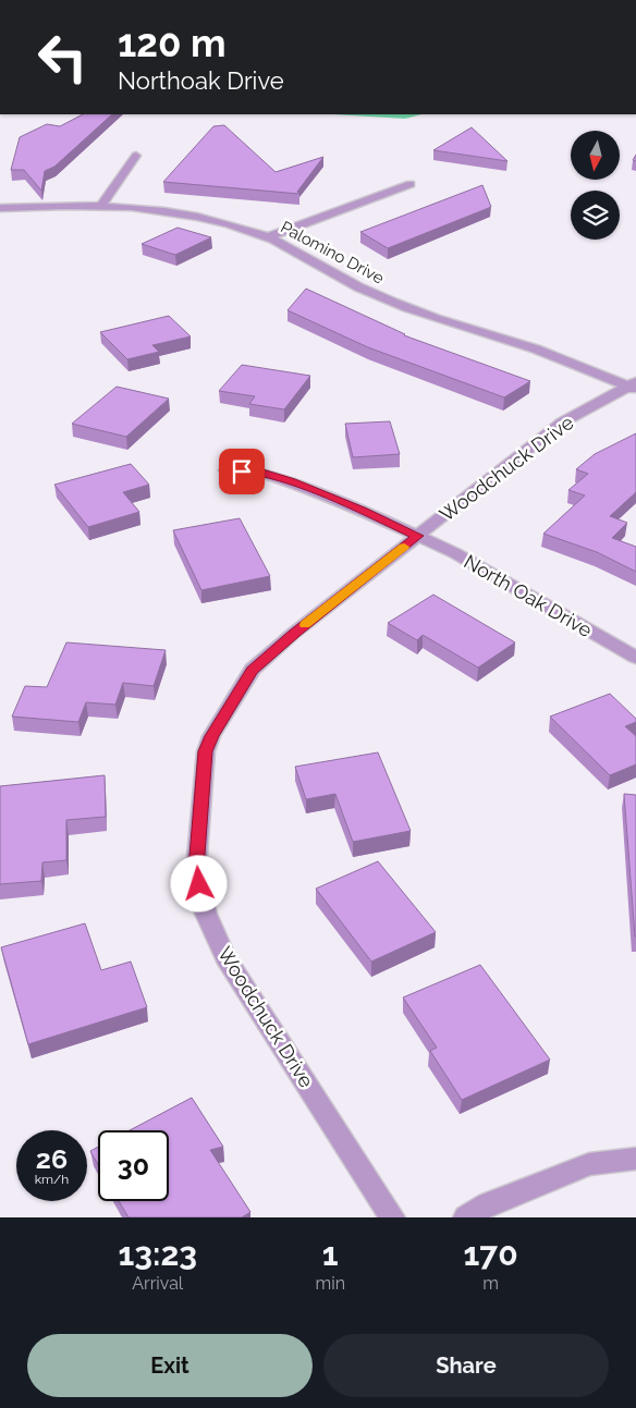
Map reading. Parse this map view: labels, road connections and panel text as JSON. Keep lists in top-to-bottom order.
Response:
{
  "streets": {
    "street": ["Palomino Drive", "Woodchuck Drive", "North Oak Drive"]
  },
  "crossings": [
    ["Palomino Drive", "Woodchuck Drive"],
    ["Woodchuck Drive", "North Oak Drive"]
  ],
  "north": "bottom",
  "page": {
    "turn": ["120 m", "Northoak Drive"],
    "speed": "26 km/h",
    "limit": "30",
    "eta": [
      "13:23",
      "Arrival",
      "1",
      "min",
      "170",
      "m"
    ],
    "buttons": ["Exit", "Share"]
  }
}
